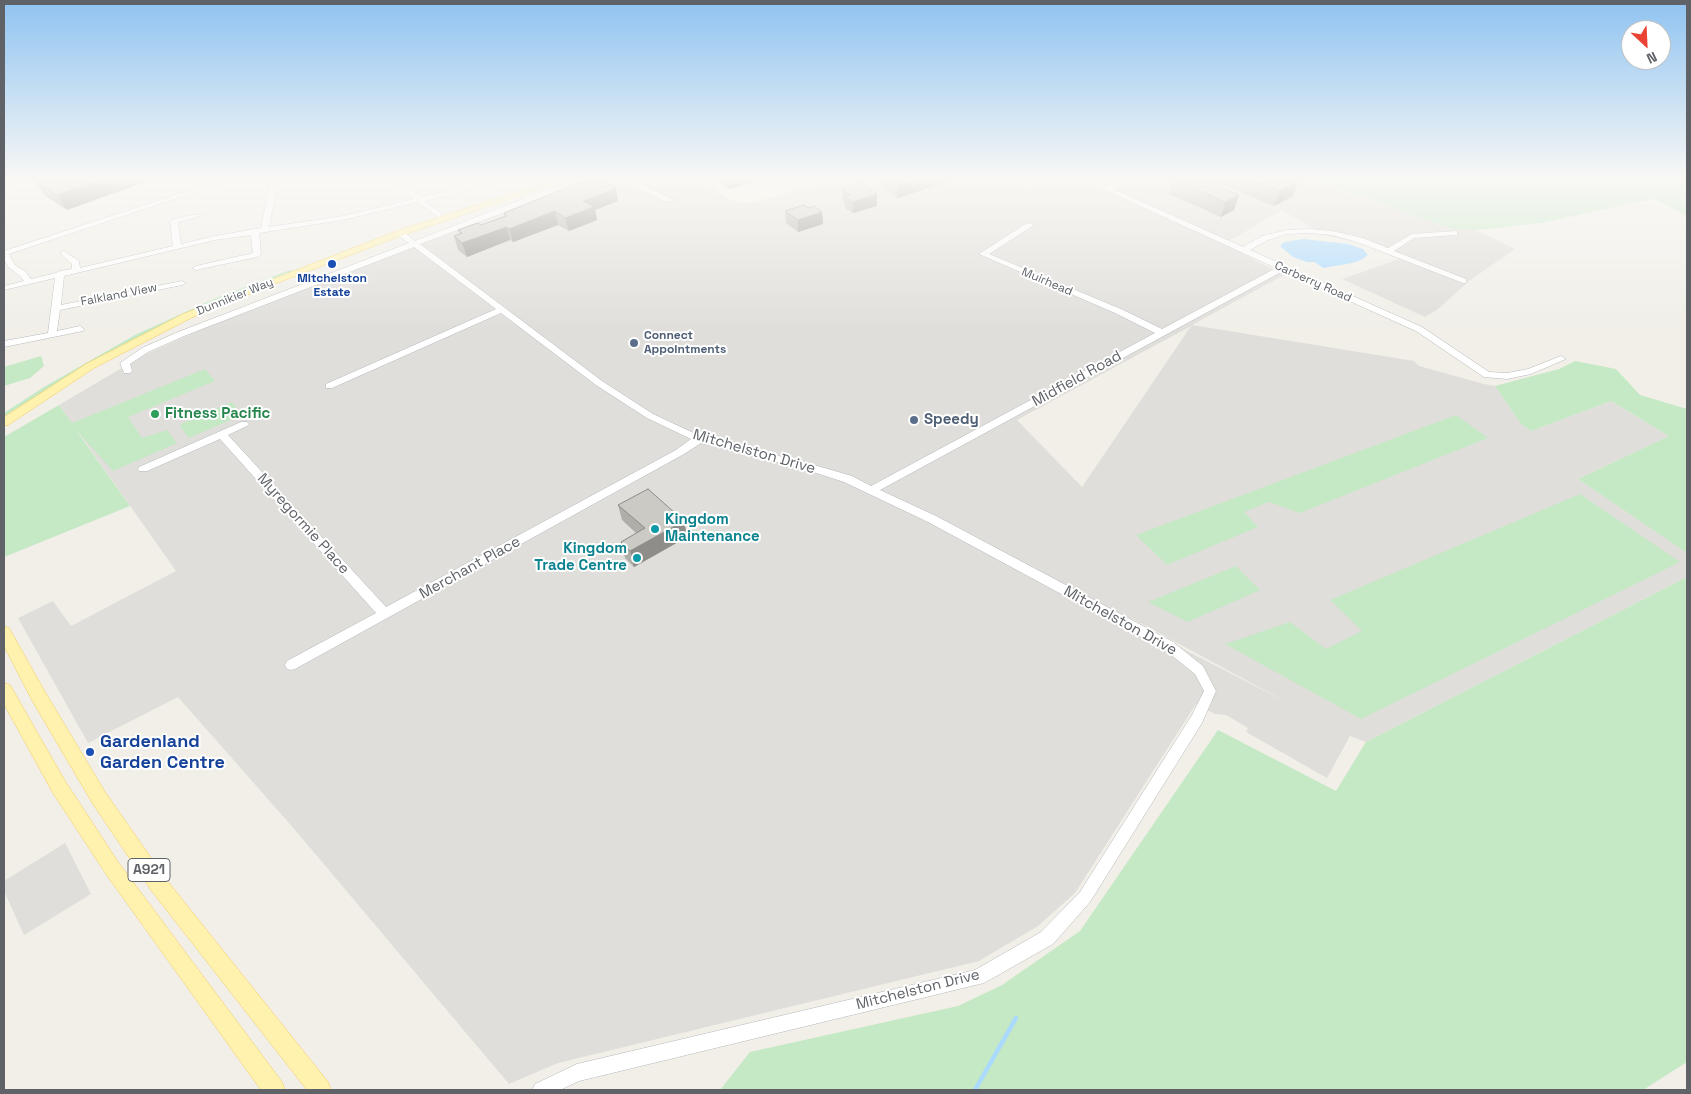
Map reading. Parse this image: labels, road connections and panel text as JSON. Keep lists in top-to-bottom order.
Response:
{
  "streets": {
    "main road": ["Dunnikier Way", "A921"],
    "street": [
      "Muirhead",
      "Carberry Road",
      "Falkland View",
      "Midfield Road",
      "Mitchelston Drive",
      "Myregormie Place",
      "Merchant Place"
    ]
  },
  "crossings": [
    ["Muirhead", "Midfield Road"],
    ["Carberry Road", "Midfield Road"],
    ["Dunnikier Way", "Mitchelston Drive"],
    ["Midfield Road", "Mitchelston Drive"],
    ["Mitchelston Drive", "Merchant Place"],
    ["Myregormie Place", "Merchant Place"]
  ],
  "places": [
    "Mitchelston Estate",
    "Connect Appointments",
    "Fitness Pacific",
    "Speedy",
    "Kingdom Maintenance",
    "Kingdom Trade Centre",
    "Gardenland Garden Centre"
  ],
  "north": "bottom right"
}
